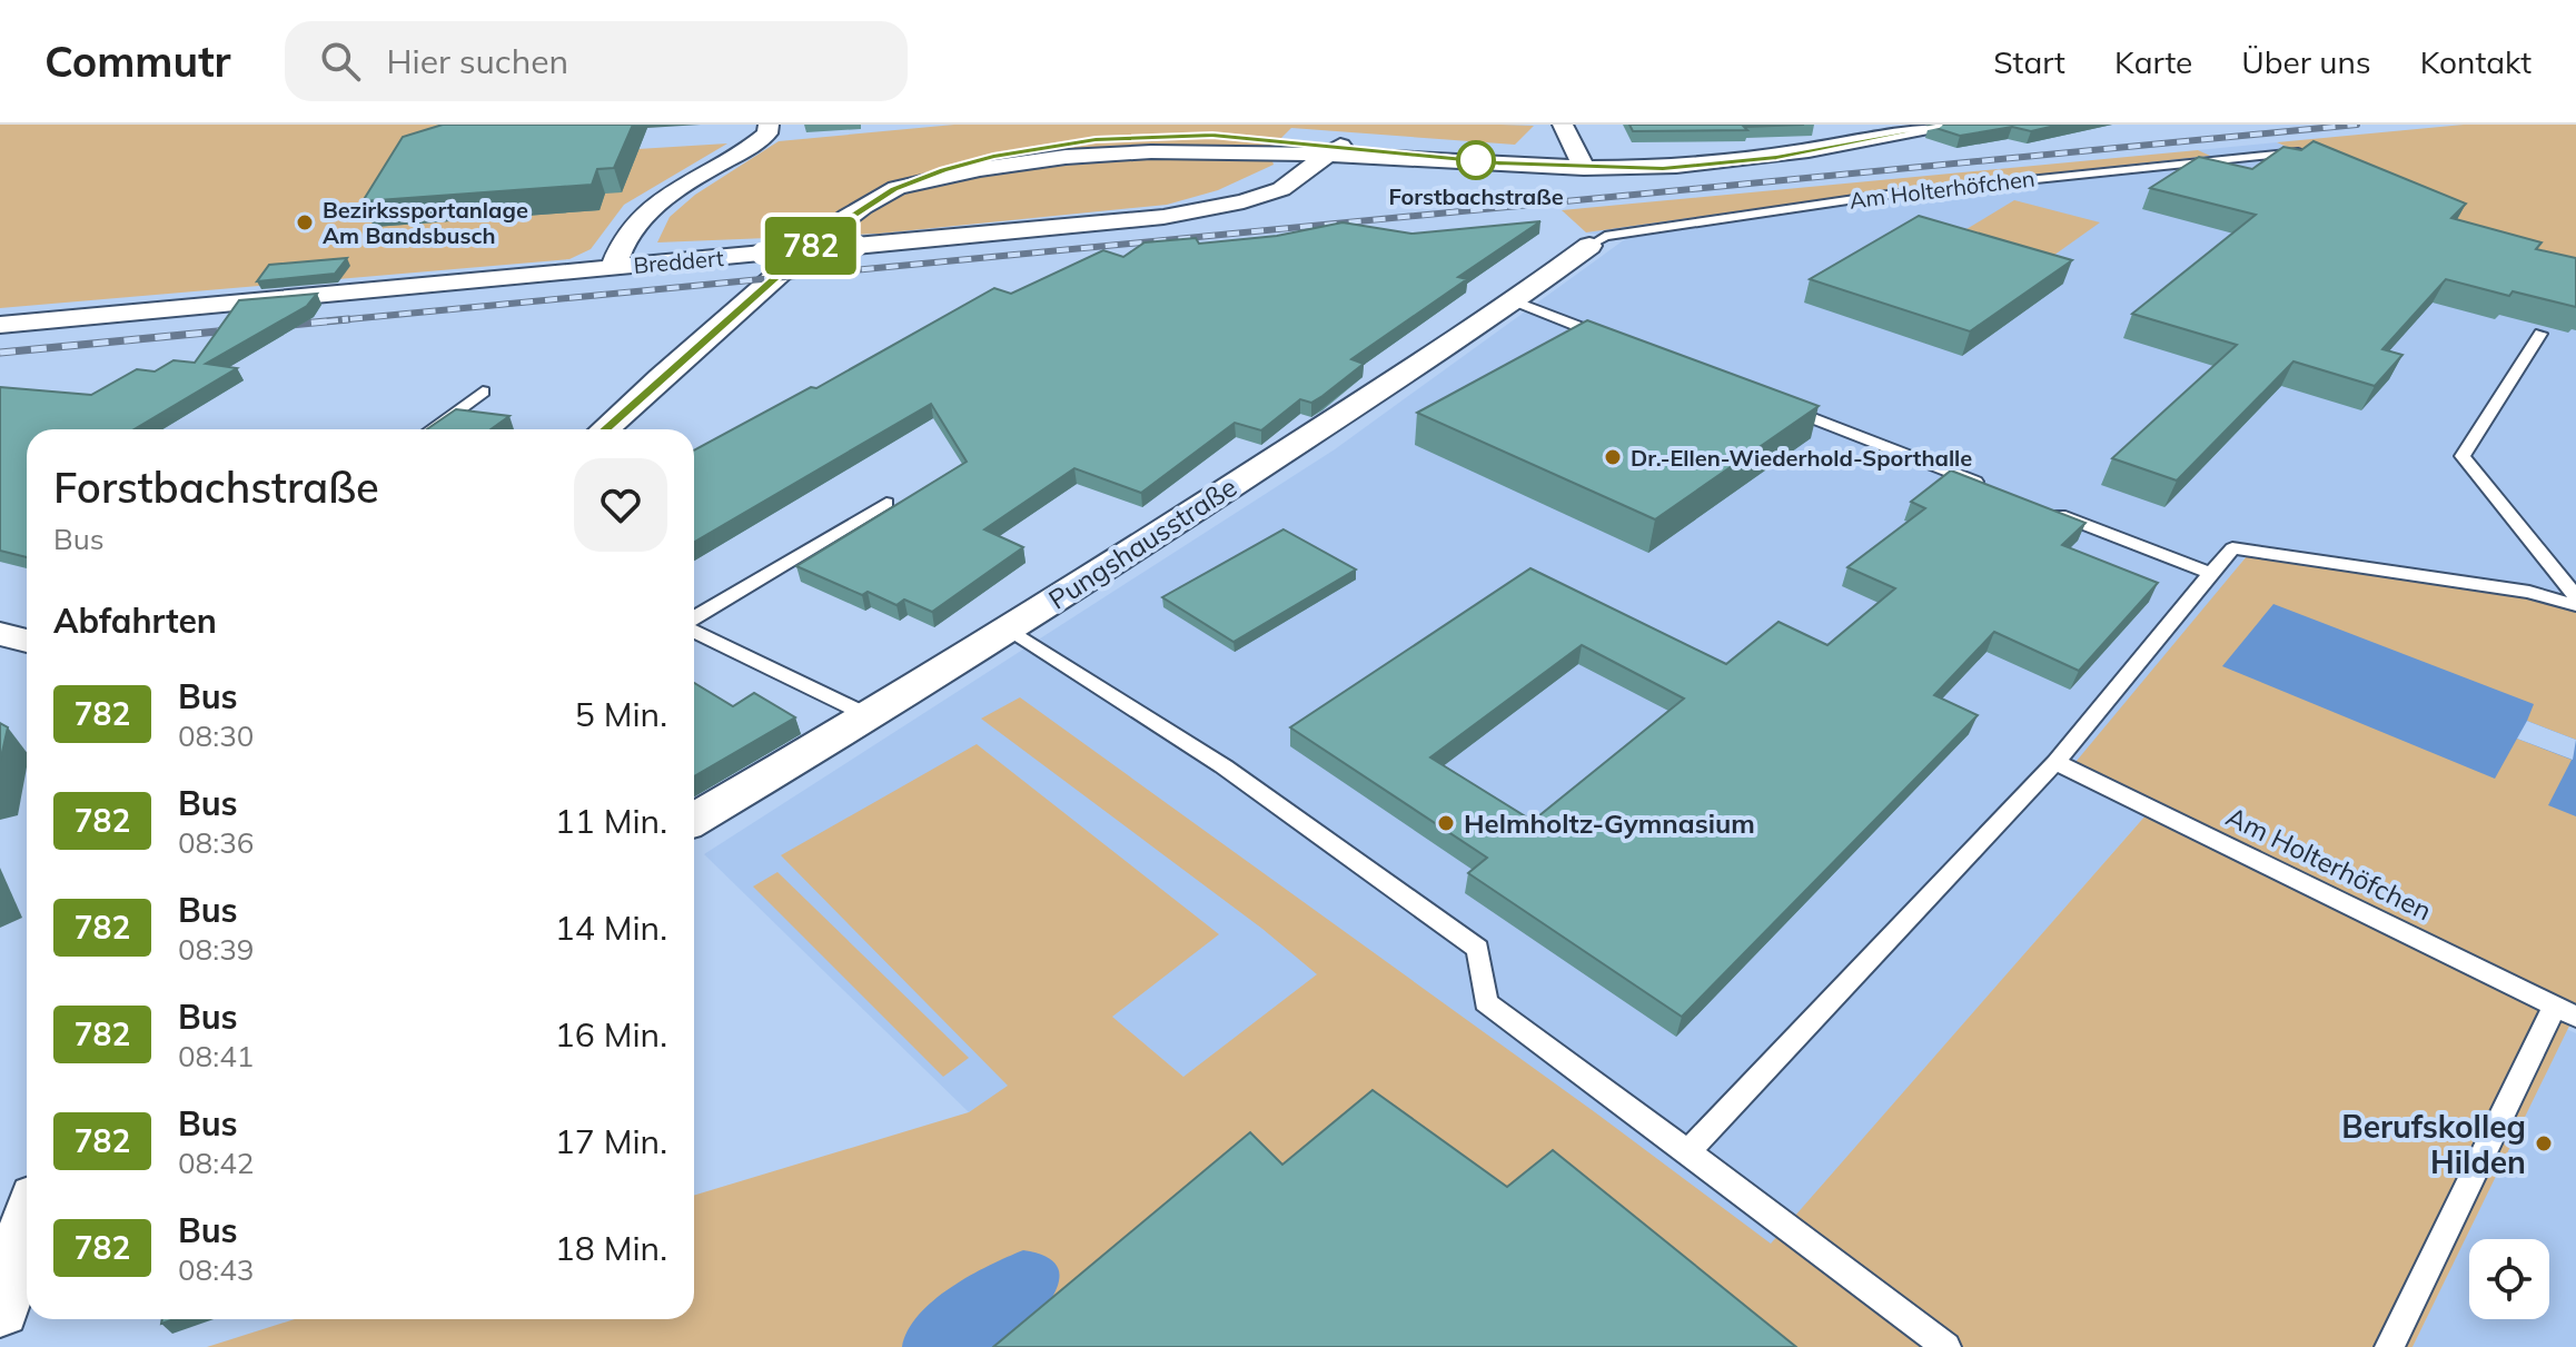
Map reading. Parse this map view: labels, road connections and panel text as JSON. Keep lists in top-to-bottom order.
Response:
{
  "streets": {
    "street": ["Breddert", "Pungshausstraße"],
    "lane": ["Am Holterhöfchen"]
  },
  "crossings": [
    ["Am Holterhöfchen", "Pungshausstraße"]
  ],
  "places": [
    "Forstbachstraße",
    "Bezirkssportanlage Am Bandsbusch",
    "Dr.-Ellen-Wiederhold-Sporthalle",
    "Helmholtz-Gymnasium",
    "Berufskolleg Hilden"
  ],
  "lines": ["bus line 782"],
  "page": {
    "header": "Commutr",
    "search": "Hier suchen",
    "nav": [
      "Start",
      "Karte",
      "Über uns",
      "Kontakt"
    ],
    "on_map": "782",
    "heading": [
      ["Forstbachstraße", "Bus"],
      "Abfahrten"
    ],
    "list": [
      {
        "mark": "782",
        "name": "Bus",
        "note": "08:30",
        "value": "5 Min."
      },
      {
        "mark": "782",
        "name": "Bus",
        "note": "08:36",
        "value": "11 Min."
      },
      {
        "mark": "782",
        "name": "Bus",
        "note": "08:39",
        "value": "14 Min."
      },
      {
        "mark": "782",
        "name": "Bus",
        "note": "08:41",
        "value": "16 Min."
      },
      {
        "mark": "782",
        "name": "Bus",
        "note": "08:42",
        "value": "17 Min."
      },
      {
        "mark": "782",
        "name": "Bus",
        "note": "08:43",
        "value": "18 Min."
      }
    ]
  }
}
